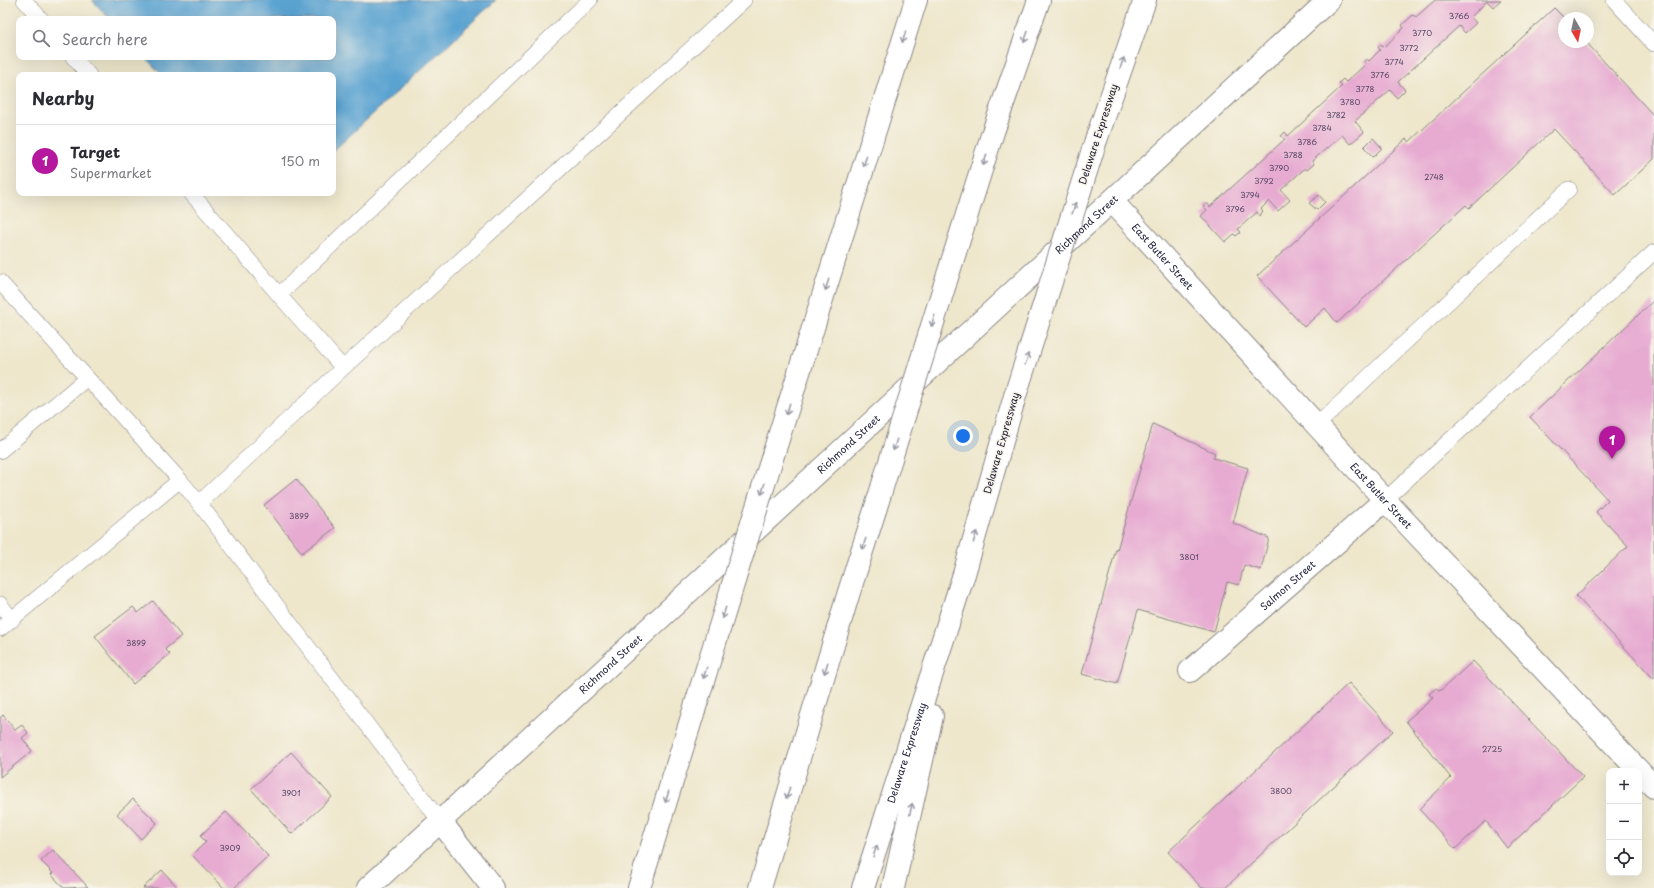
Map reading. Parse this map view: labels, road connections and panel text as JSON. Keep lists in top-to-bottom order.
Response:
{
  "streets": {
    "main road": [
      "Delaware Expressway",
      "Richmond Street",
      "East Butler Street",
      "Salmon Street"
    ]
  },
  "crossings": [
    ["Richmond Street", "East Butler Street"],
    ["East Butler Street", "Salmon Street"]
  ],
  "house_numbers": [
    "3766",
    "3770",
    "3772",
    "3774",
    "3776",
    "3778",
    "3780",
    "3782",
    "3784",
    "3786",
    "3788",
    "3790",
    "2748",
    "3792",
    "3794",
    "3796",
    "3899",
    "3801",
    "3899",
    "2725",
    "3800",
    "3901",
    "3909"
  ],
  "north": "bottom",
  "page": {
    "search": "Search here",
    "heading": "Nearby",
    "list": [
      {
        "mark": "1",
        "name": "Target",
        "note": "Supermarket",
        "value": "150 m"
      }
    ],
    "pins": "1",
    "map_buttons": ["+", "−"]
  }
}
